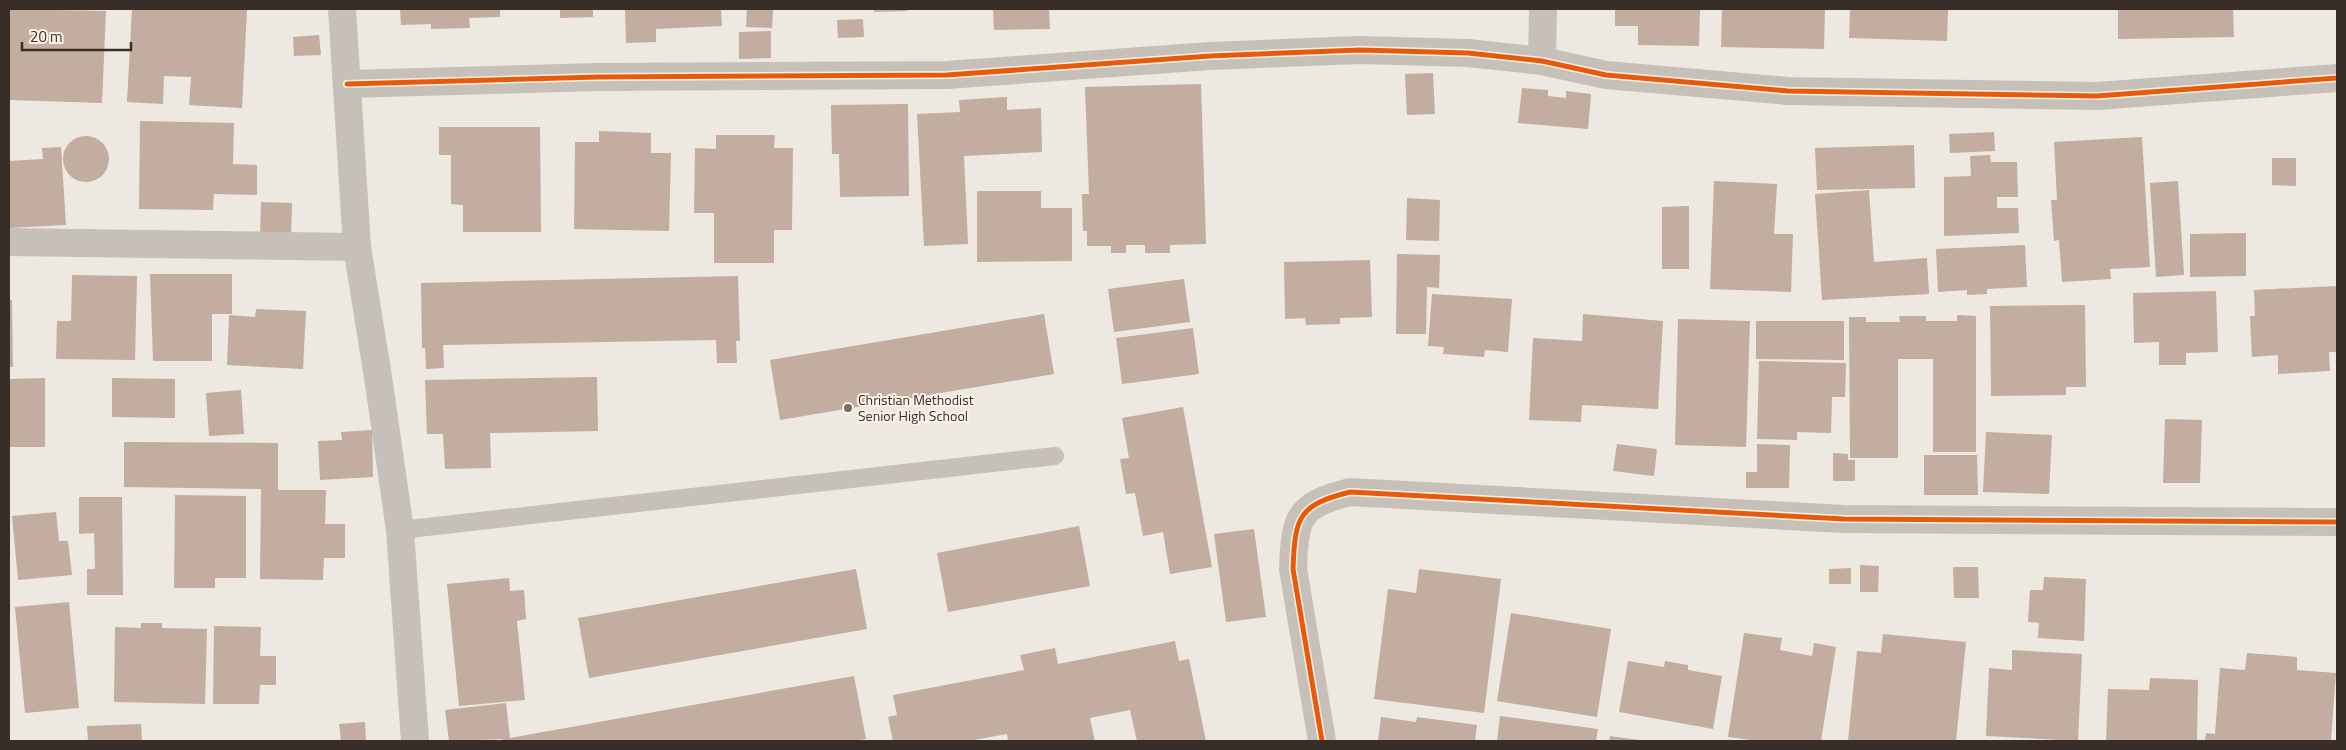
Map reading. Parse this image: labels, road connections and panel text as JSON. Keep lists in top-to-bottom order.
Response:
{
  "places": ["Christian Methodist Senior High School"],
  "scale_bar": "20 m"
}
